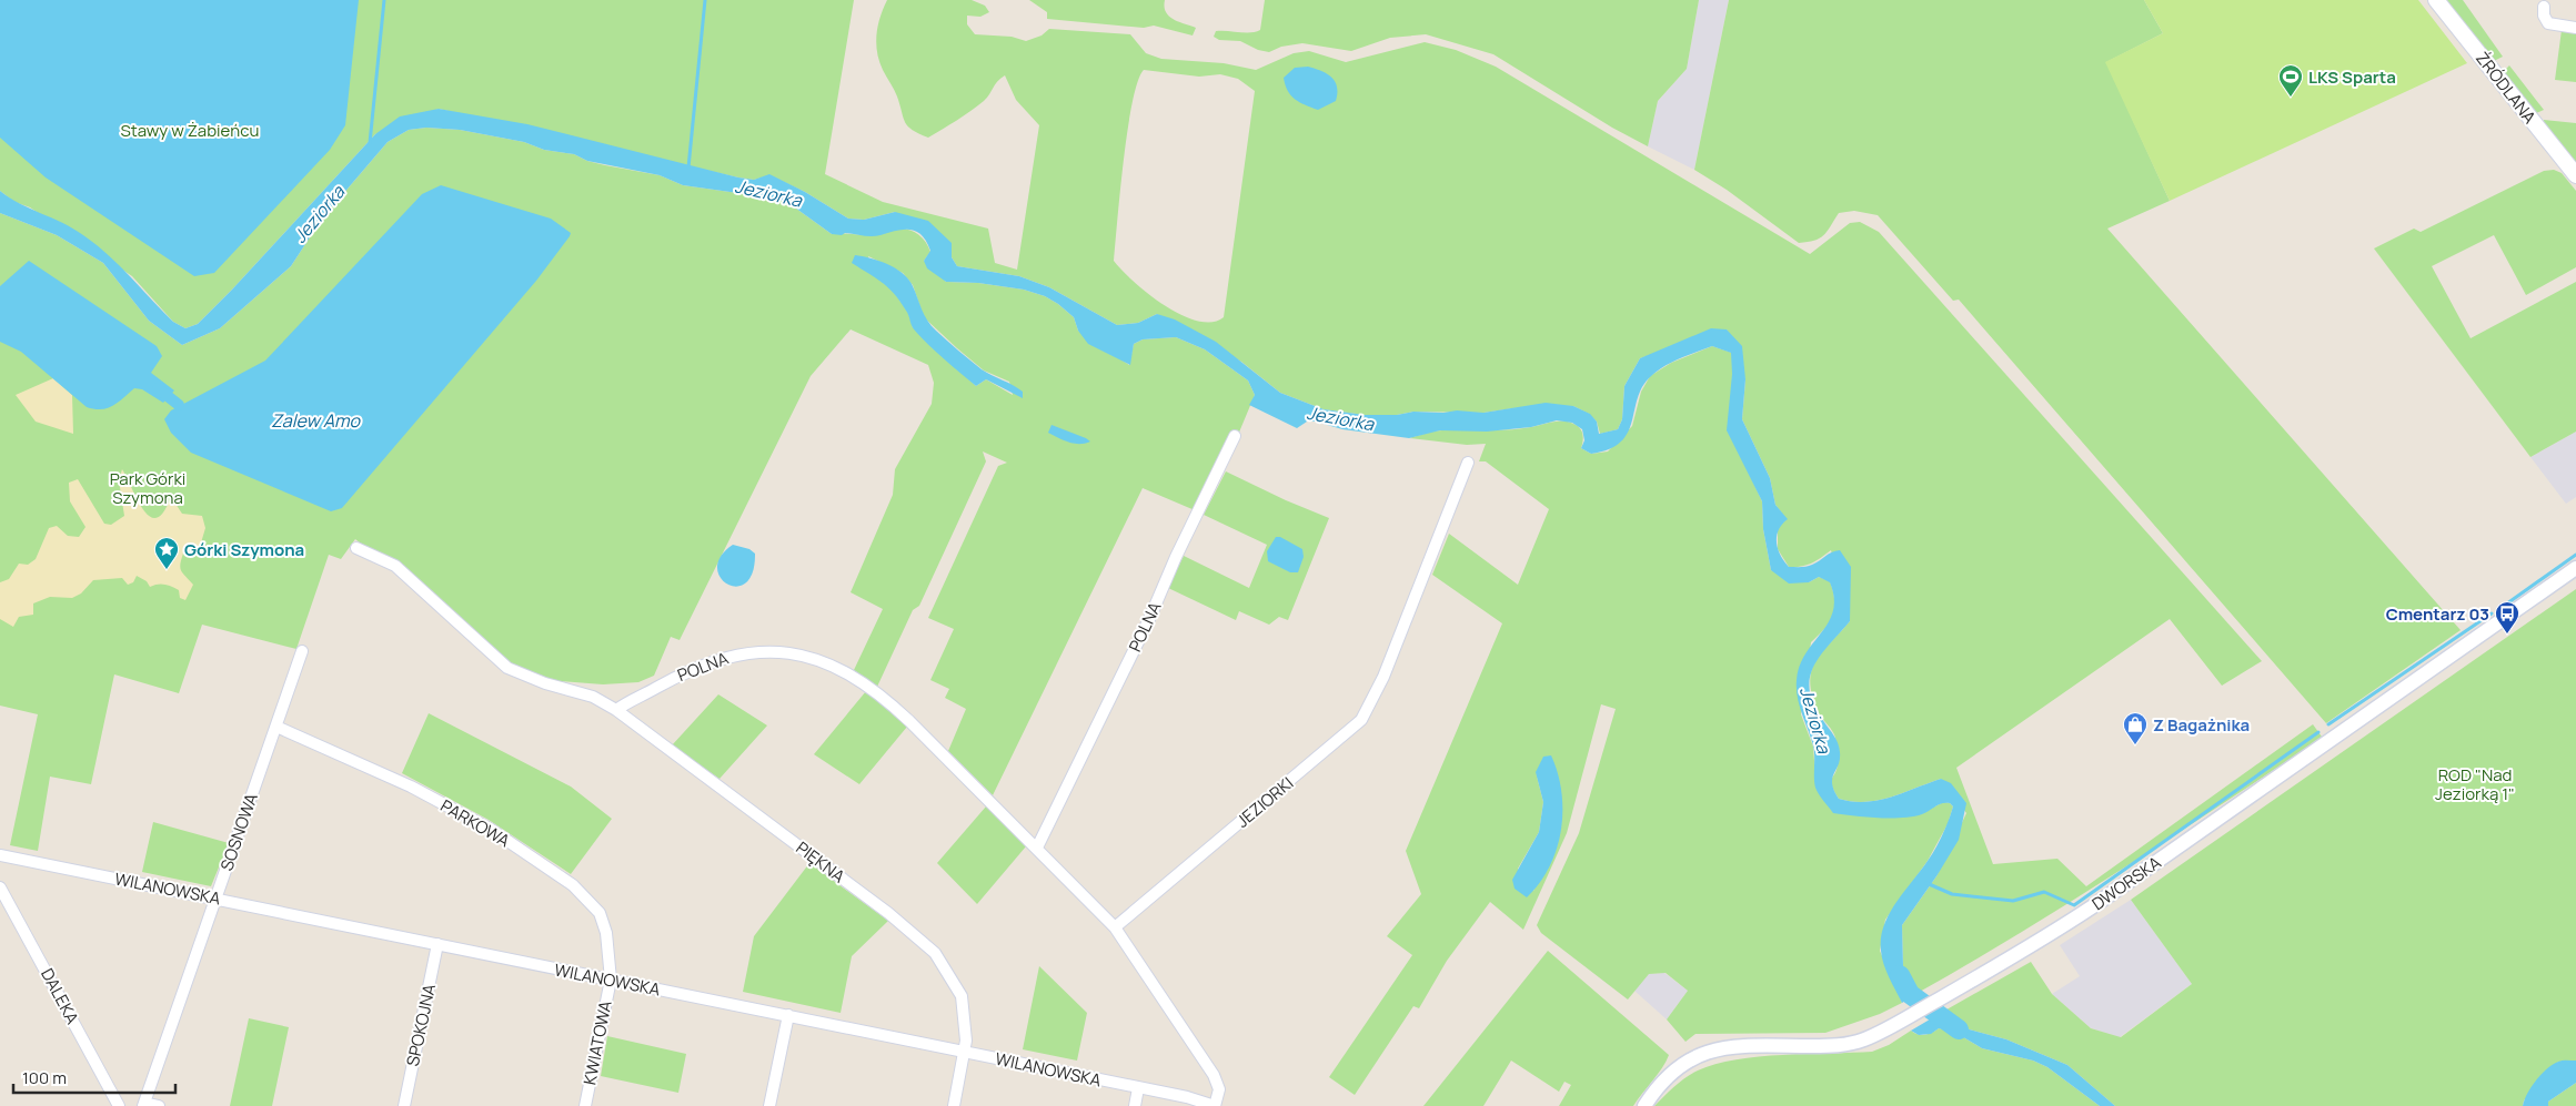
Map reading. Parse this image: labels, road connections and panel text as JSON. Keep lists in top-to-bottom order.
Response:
{
  "streets": {
    "main road": ["ŹRÓDLANA"],
    "street": [
      "POLNA",
      "JEZIORKI",
      "PARKOWA",
      "SOSNOWA",
      "PIĘKNA",
      "DWORSKA",
      "WILANOWSKA",
      "DALEKA",
      "SPOKOJNA",
      "KWIATOWA"
    ]
  },
  "crossings": [
    ["POLNA", "JEZIORKI"],
    ["POLNA", "PIĘKNA"],
    ["PARKOWA", "SOSNOWA"],
    ["PARKOWA", "WILANOWSKA"],
    ["PARKOWA", "KWIATOWA"],
    ["SOSNOWA", "WILANOWSKA"],
    ["PIĘKNA", "WILANOWSKA"],
    ["WILANOWSKA", "SPOKOJNA"],
    ["WILANOWSKA", "KWIATOWA"]
  ],
  "water": ["Jeziorka", "Zalew Amo"],
  "parks": ["Stawy w Żabieńcu", "Park Górki Szymona", "ROD \"Nad Jeziorką 1\""],
  "places": {
    "sports": ["LKS Sparta"],
    "place": ["Górki Szymona"],
    "bus stop": ["Cmentarz 03"],
    "shop": ["Z Bagażnika"]
  },
  "scale_bar": "100 m"
}
